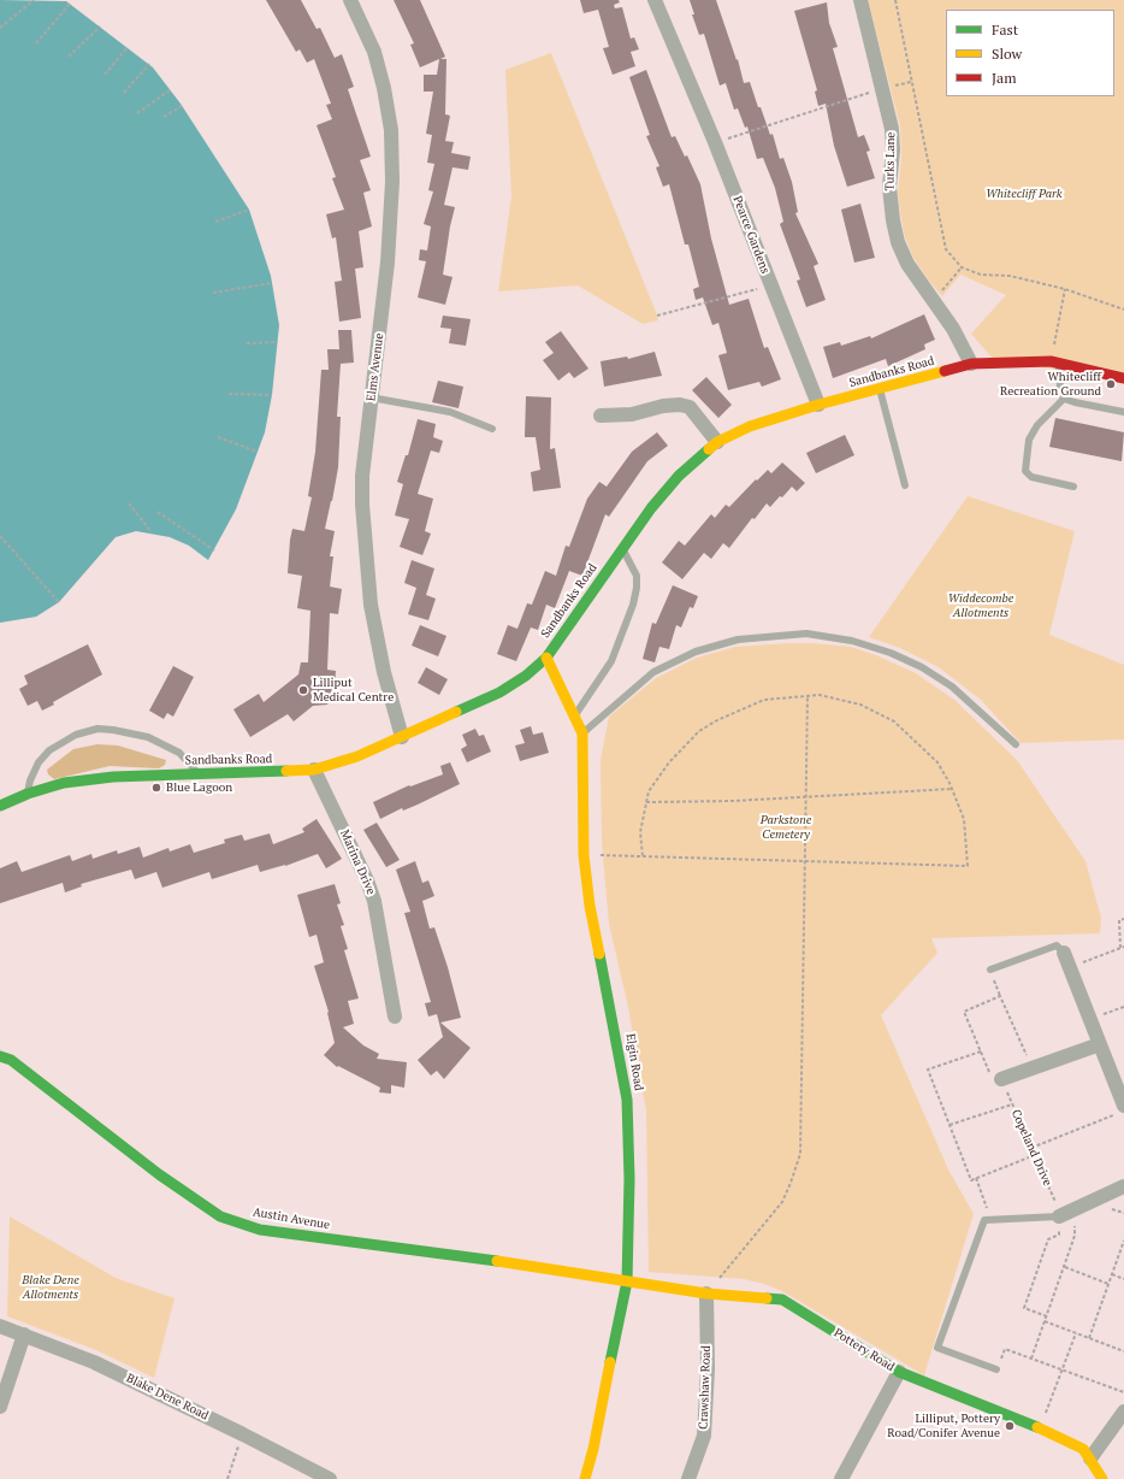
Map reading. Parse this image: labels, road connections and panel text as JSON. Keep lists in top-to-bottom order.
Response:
{
  "streets": {
    "street": [
      "Turks Lane",
      "Pearce Gardens",
      "Elms Avenue",
      "Sandbanks Road",
      "Marina Drive",
      "Elgin Road",
      "Austin Avenue",
      "Pottery Road",
      "Crawshaw Road",
      "Blake Dene Road"
    ],
    "path": ["Copeland Drive"]
  },
  "crossings": [
    ["Turks Lane", "Sandbanks Road"],
    ["Pearce Gardens", "Sandbanks Road"],
    ["Elms Avenue", "Sandbanks Road"],
    ["Sandbanks Road", "Marina Drive"],
    ["Sandbanks Road", "Elgin Road"],
    ["Elgin Road", "Austin Avenue"],
    ["Elgin Road", "Pottery Road"],
    ["Austin Avenue", "Pottery Road"],
    ["Pottery Road", "Crawshaw Road"]
  ],
  "parks": [
    "Whitecliff Park",
    "Widdecombe Allotments",
    "Parkstone Cemetery",
    "Blake Dene Allotments"
  ],
  "places": [
    "Whitecliff Recreation Ground",
    "Lilliput Medical Centre",
    "Blue Lagoon",
    "Lilliput, Pottery Road/Conifer Avenue"
  ],
  "legend": ["Fast", "Slow", "Jam"]
}
